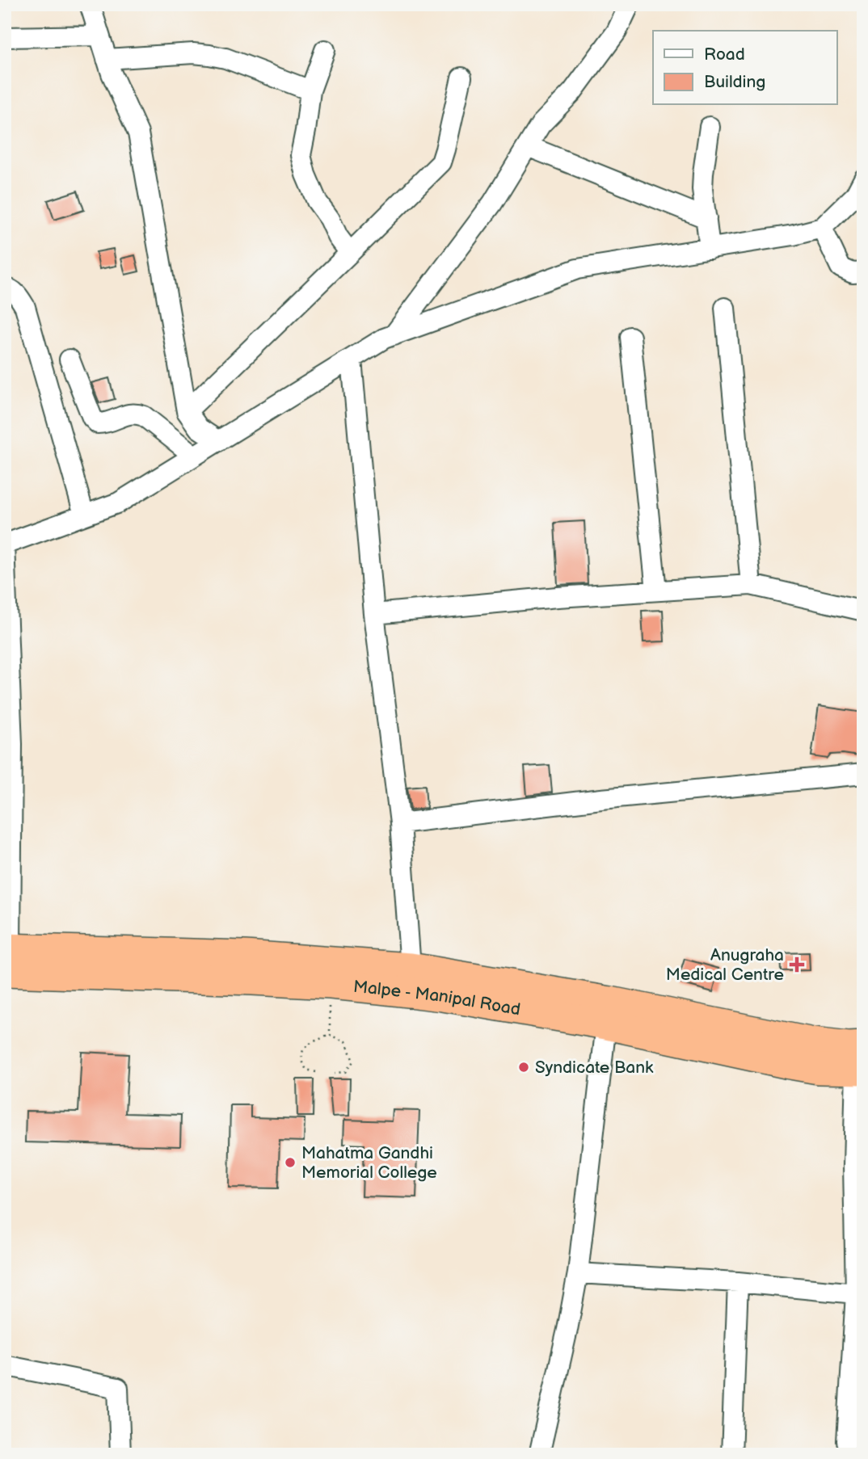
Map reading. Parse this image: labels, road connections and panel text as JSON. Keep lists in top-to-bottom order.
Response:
{
  "streets": {
    "highway": ["Malpe - Manipal Road"]
  },
  "places": {
    "health": ["Anugraha Medical Centre"],
    "other": ["Syndicate Bank", "Mahatma Gandhi Memorial College"]
  },
  "legend": ["Road", "Building"]
}
